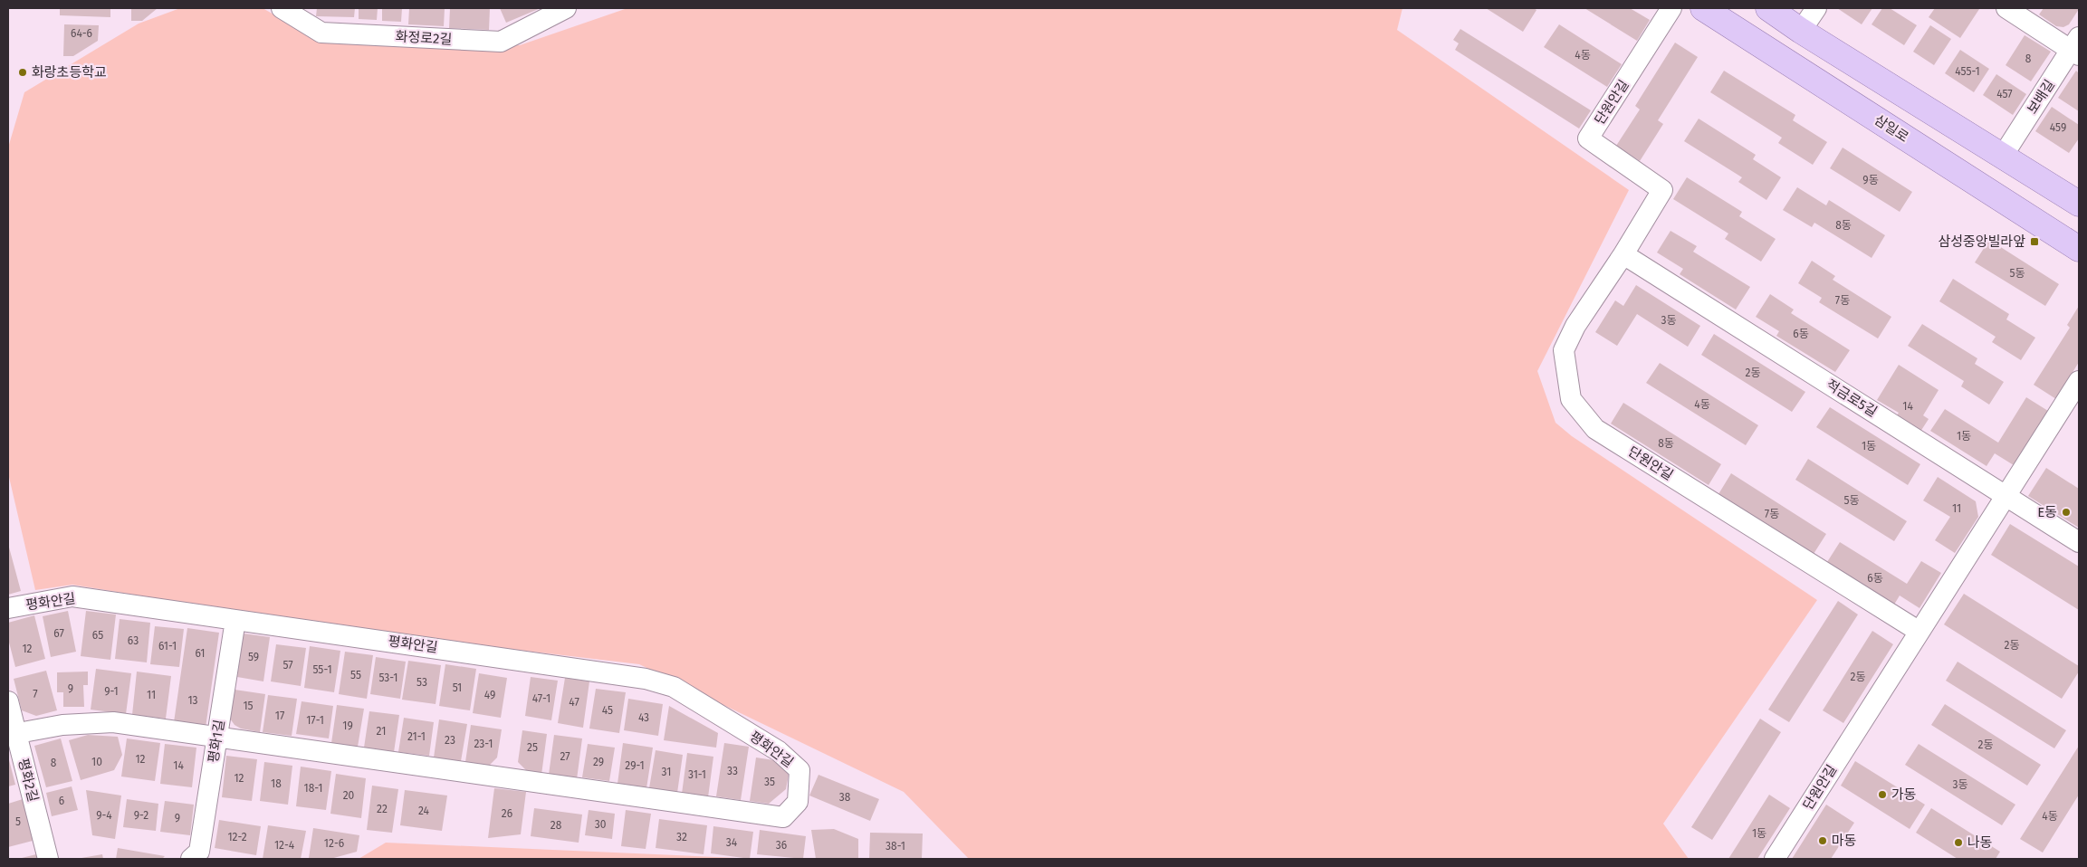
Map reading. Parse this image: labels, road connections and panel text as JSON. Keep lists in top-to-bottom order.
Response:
{
  "streets": {
    "main road": ["삼일로"],
    "street": [
      "화정로2길",
      "보배길",
      "단원안길",
      "적금로5길",
      "평화안길",
      "평화1길",
      "평화2길"
    ]
  },
  "crossings": [
    ["단원안길", "적금로5길"],
    ["평화안길", "평화1길"],
    ["평화안길", "평화2길"]
  ],
  "places": {
    "other": [
      "화랑초등학교",
      "E동",
      "가동",
      "마동",
      "나동"
    ],
    "transit": ["삼성중앙빌라앞"]
  },
  "house_numbers": [
    "64-6",
    "4동",
    "8",
    "455-1",
    "457",
    "459",
    "9동",
    "8동",
    "5동",
    "7동",
    "3동",
    "6동",
    "2동",
    "4동",
    "14",
    "1동",
    "8동",
    "1동",
    "5동",
    "11",
    "7동",
    "6동",
    "67",
    "65",
    "63",
    "2동",
    "61-1",
    "12",
    "61",
    "59",
    "57",
    "55-1",
    "55",
    "2동",
    "53-1",
    "53",
    "51",
    "9",
    "9-1",
    "7",
    "11",
    "49",
    "47-1",
    "13",
    "47",
    "15",
    "45",
    "17",
    "43",
    "17-1",
    "19",
    "21",
    "21-1",
    "23",
    "23-1",
    "2동",
    "25",
    "27",
    "12",
    "10",
    "29",
    "8",
    "14",
    "29-1",
    "33",
    "31",
    "31-1",
    "12",
    "35",
    "18",
    "3동",
    "18-1",
    "20",
    "38",
    "6",
    "22",
    "24",
    "26",
    "9-4",
    "9-2",
    "4동",
    "9",
    "5",
    "30",
    "28",
    "1동",
    "12-2",
    "32",
    "34",
    "12-6",
    "12-4",
    "36",
    "38-1"
  ]
}
